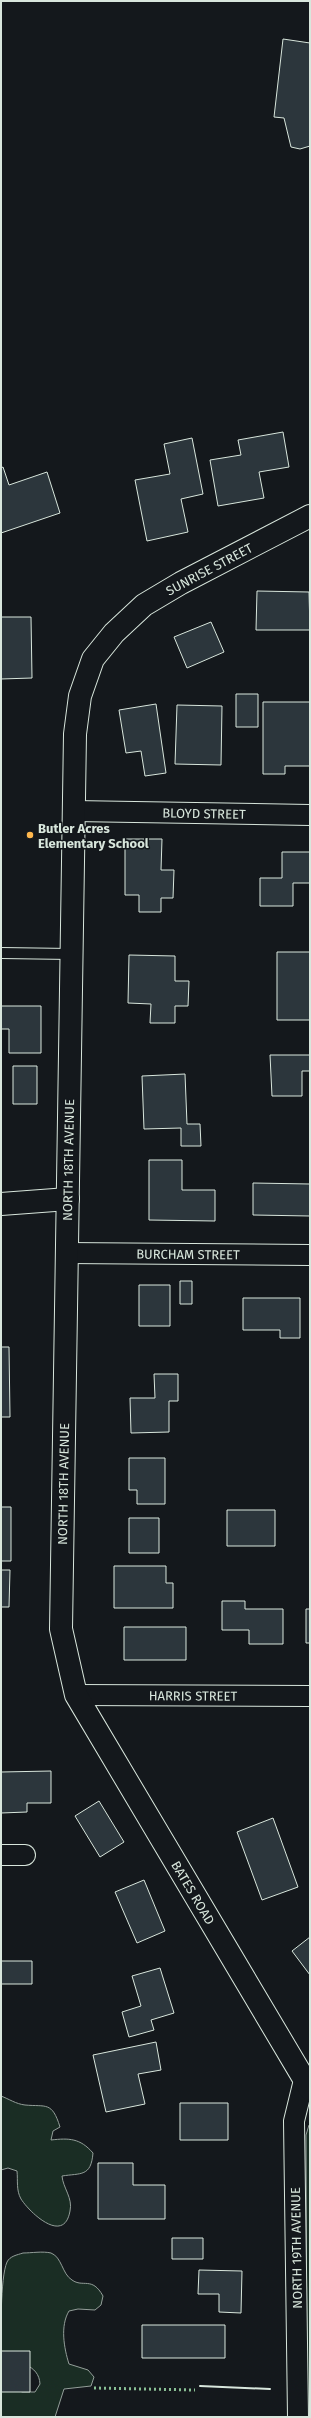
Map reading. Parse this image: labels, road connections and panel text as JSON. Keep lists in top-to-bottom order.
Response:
{
  "streets": {
    "street": [
      "SUNRISE STREET",
      "BLOYD STREET",
      "NORTH 18TH AVENUE",
      "BURCHAM STREET",
      "HARRIS STREET",
      "BATES ROAD",
      "NORTH 19TH AVENUE"
    ]
  },
  "crossings": [
    ["SUNRISE STREET", "NORTH 18TH AVENUE"],
    ["BLOYD STREET", "NORTH 18TH AVENUE"],
    ["NORTH 18TH AVENUE", "BURCHAM STREET"],
    ["NORTH 18TH AVENUE", "HARRIS STREET"],
    ["NORTH 18TH AVENUE", "BATES ROAD"],
    ["HARRIS STREET", "BATES ROAD"],
    ["BATES ROAD", "NORTH 19TH AVENUE"]
  ],
  "places": ["Butler Acres Elementary School"]
}
